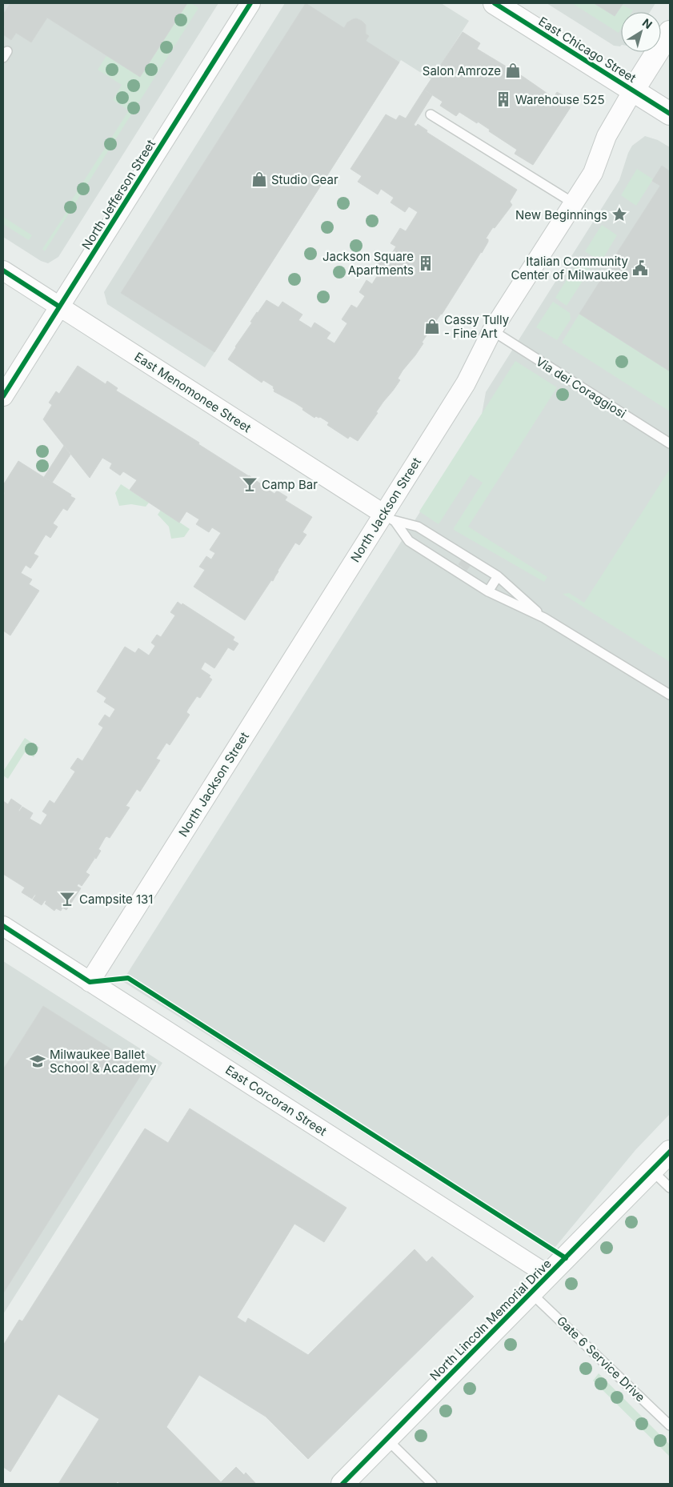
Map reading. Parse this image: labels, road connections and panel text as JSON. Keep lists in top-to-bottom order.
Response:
{
  "streets": {
    "street": [
      "East Chicago Street",
      "North Jefferson Street",
      "East Menomonee Street",
      "North Jackson Street",
      "East Corcoran Street",
      "North Lincoln Memorial Drive"
    ],
    "lane": ["Via dei Coraggiosi", "Gate 6 Service Drive"]
  },
  "crossings": [
    ["East Chicago Street", "North Jackson Street"],
    ["North Jefferson Street", "East Menomonee Street"],
    ["Via dei Coraggiosi", "North Jackson Street"],
    ["East Menomonee Street", "North Jackson Street"],
    ["North Jackson Street", "East Corcoran Street"],
    ["East Corcoran Street", "North Lincoln Memorial Drive"],
    ["North Lincoln Memorial Drive", "Gate 6 Service Drive"]
  ],
  "places": {
    "shop": ["Salon Amroze", "Studio Gear", "Cassy Tully - Fine Art"],
    "building": ["Warehouse 525", "Jackson Square Apartments"],
    "place": ["New Beginnings"],
    "public building": ["Italian Community Center of Milwaukee"],
    "bar": ["Camp Bar", "Campsite 131"],
    "school or university": ["Milwaukee Ballet School & Academy"]
  },
  "north": "top right"
}
